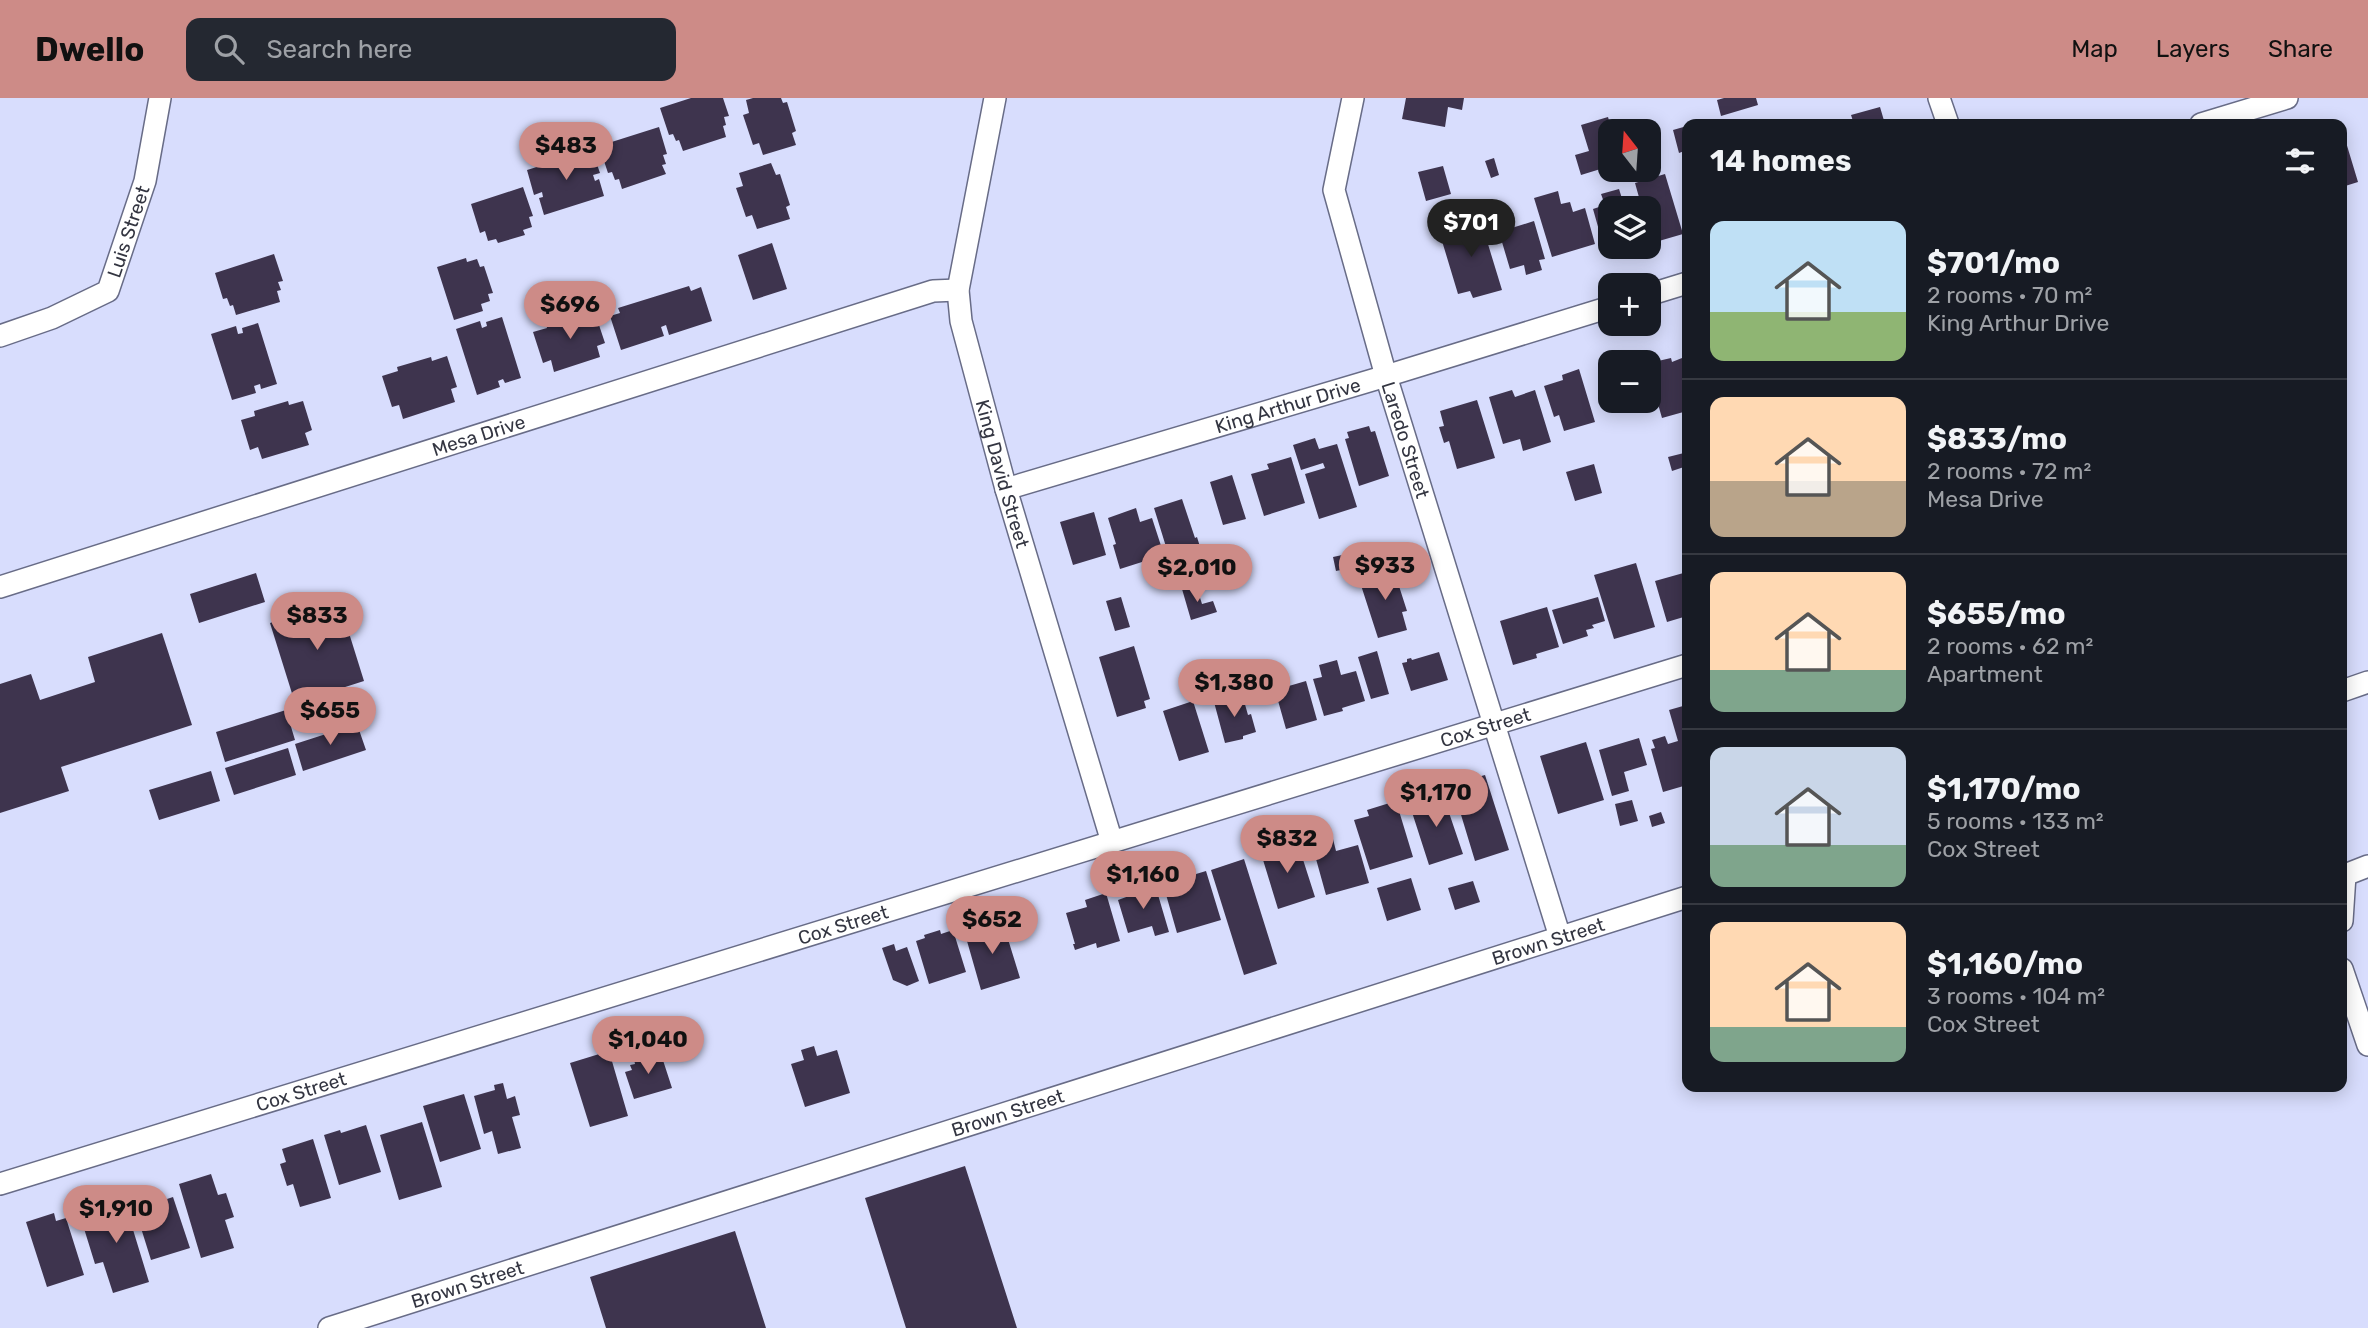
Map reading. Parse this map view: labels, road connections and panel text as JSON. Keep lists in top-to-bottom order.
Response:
{
  "streets": {
    "street": [
      "Luis Street",
      "King Arthur Drive",
      "Mesa Drive",
      "Laredo Street",
      "King David Street",
      "Cox Street",
      "Brown Street"
    ]
  },
  "crossings": [
    ["King Arthur Drive", "Laredo Street"],
    ["King Arthur Drive", "King David Street"],
    ["Mesa Drive", "King David Street"],
    ["Laredo Street", "Cox Street"],
    ["Laredo Street", "Brown Street"],
    ["King David Street", "Cox Street"]
  ],
  "north": "top",
  "page": {
    "header": "Dwello",
    "search": "Search here",
    "nav": ["Map", "Layers", "Share"],
    "map_buttons": ["+", "−"],
    "heading": "14 homes",
    "price": [
      "$483",
      "$701",
      "$696",
      "$933",
      "$2,010",
      "$833",
      "$1,380",
      "$655",
      "$1,170",
      "$832",
      "$1,160",
      "$652",
      "$1,040",
      "$1,910"
    ],
    "list": [
      {
        "name": "$701/mo",
        "note": "2 rooms · 70 m² · King Arthur Drive"
      },
      {
        "name": "$833/mo",
        "note": "2 rooms · 72 m² · Mesa Drive"
      },
      {
        "name": "$655/mo",
        "note": "2 rooms · 62 m² · Apartment"
      },
      {
        "name": "$1,170/mo",
        "note": "5 rooms · 133 m² · Cox Street"
      },
      {
        "name": "$1,160/mo",
        "note": "3 rooms · 104 m² · Cox Street"
      }
    ]
  }
}
